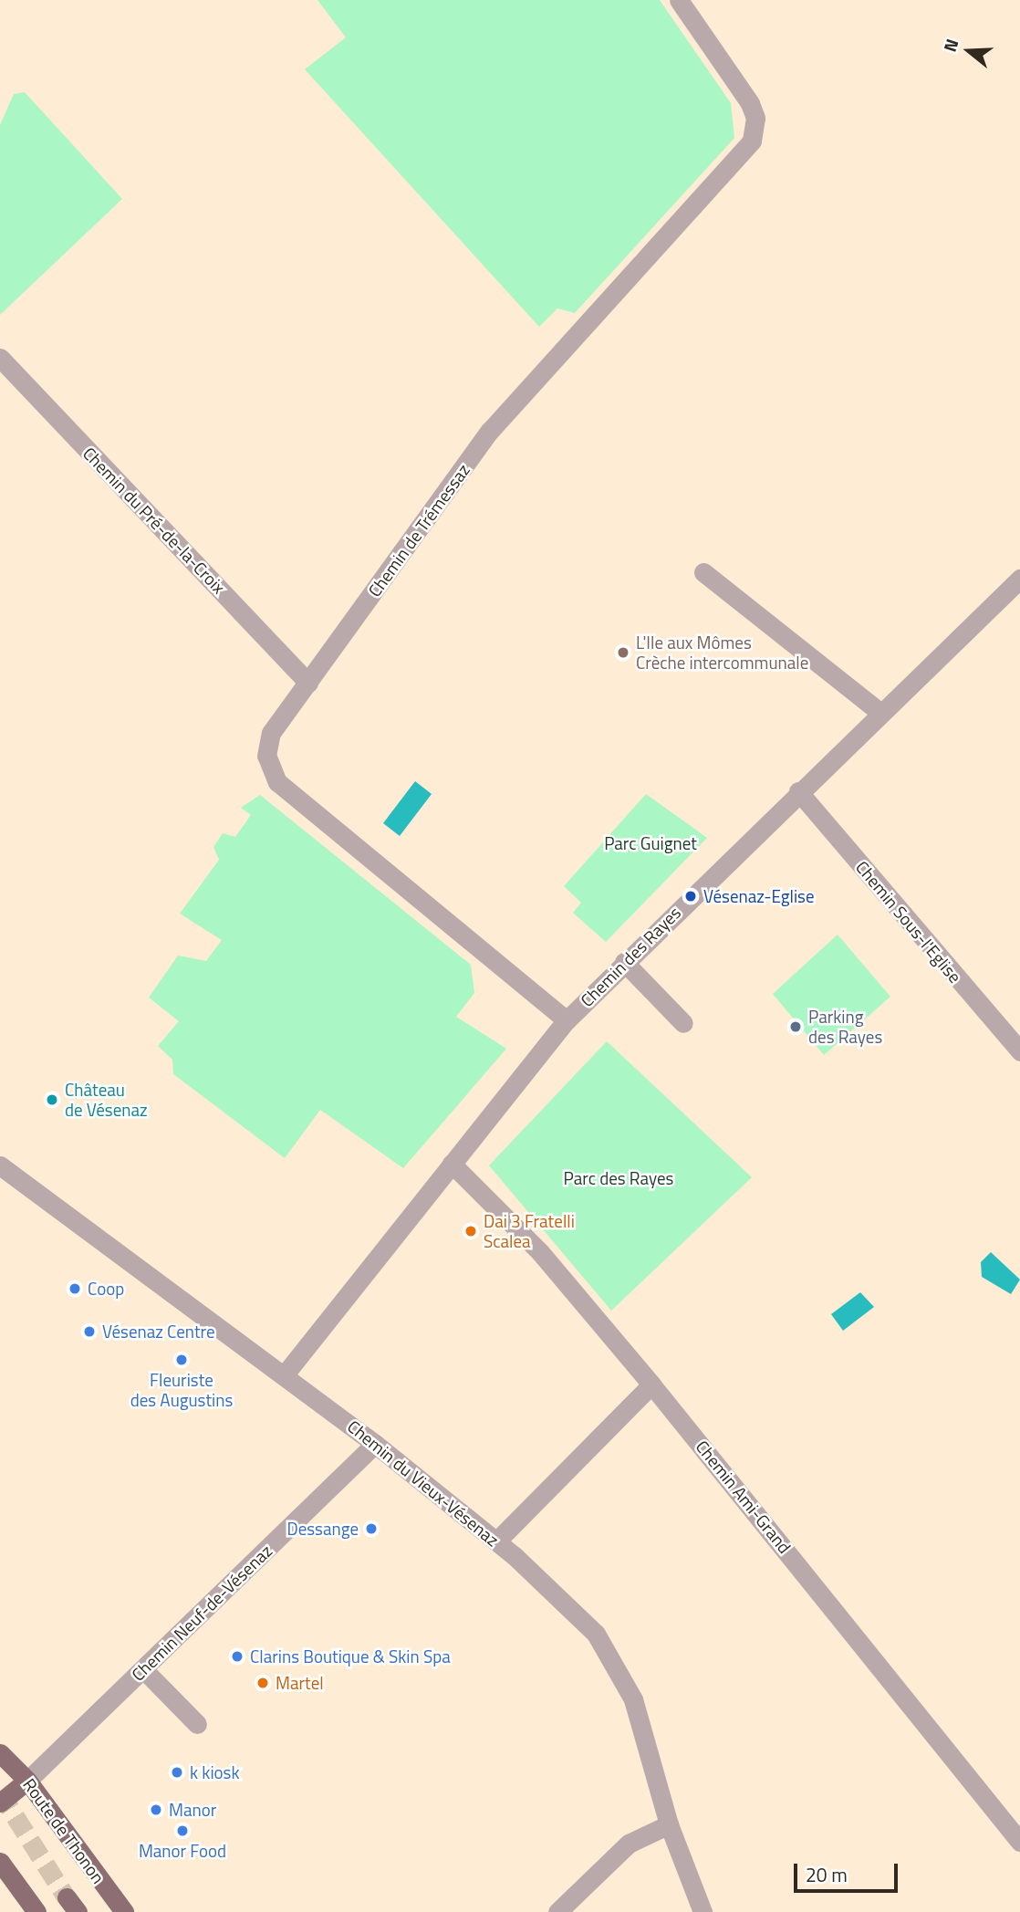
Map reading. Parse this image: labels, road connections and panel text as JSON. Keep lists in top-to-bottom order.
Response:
{
  "streets": {
    "main road": ["Route de Thonon"],
    "street": [
      "Chemin du Pré-de-la-Croix",
      "Chemin de Trémessaz",
      "Chemin Sous-l'Eglise",
      "Chemin des Rayes",
      "Chemin du Vieux-Vésenaz",
      "Chemin Ami-Grand",
      "Chemin Neuf-de-Vésenaz"
    ]
  },
  "crossings": [
    ["Chemin du Pré-de-la-Croix", "Chemin de Trémessaz"],
    ["Chemin de Trémessaz", "Chemin des Rayes"],
    ["Chemin Sous-l'Eglise", "Chemin des Rayes"],
    ["Chemin des Rayes", "Chemin du Vieux-Vésenaz"],
    ["Chemin des Rayes", "Chemin Ami-Grand"],
    ["Chemin du Vieux-Vésenaz", "Chemin Neuf-de-Vésenaz"],
    ["Chemin Neuf-de-Vésenaz", "Route de Thonon"]
  ],
  "parks": ["Parc Guignet", "Parc des Rayes"],
  "places": [
    "L'Ile aux Mômes Crèche intercommunale",
    "Vésenaz-Eglise",
    "Parking des Rayes",
    "Château de Vésenaz",
    "Dai 3 Fratelli Scalea",
    "Coop",
    "Vésenaz Centre",
    "Fleuriste des Augustins",
    "Dessange",
    "Clarins Boutique & Skin Spa",
    "Martel",
    "k kiosk",
    "Manor",
    "Manor Food"
  ],
  "scale_bar": "20 m",
  "north": "left"
}
